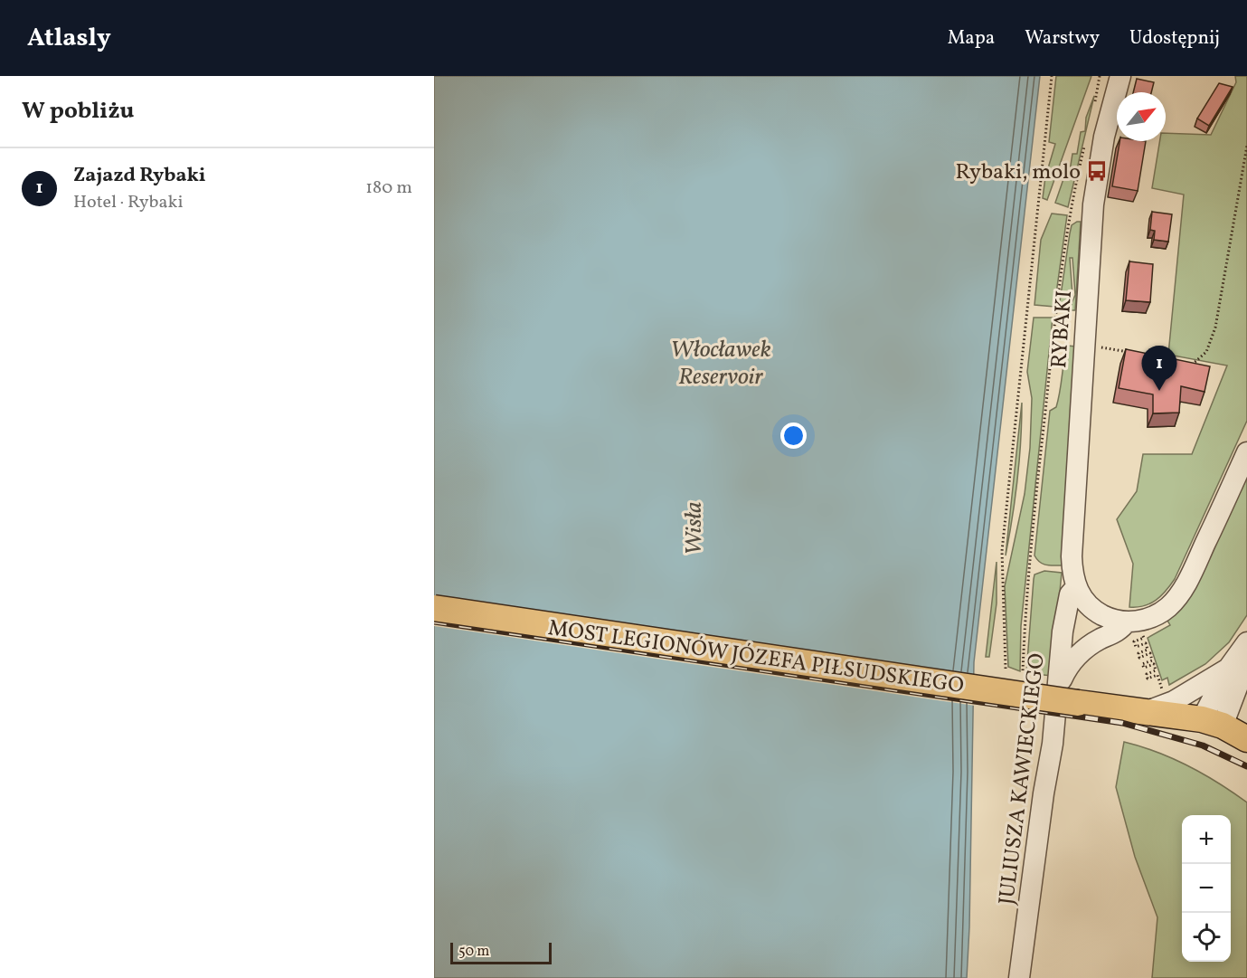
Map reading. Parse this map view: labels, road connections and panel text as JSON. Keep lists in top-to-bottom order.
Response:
{
  "streets": {
    "main road": ["MOST LEGIONÓW JÓZEFA PIŁSUDSKIEGO"],
    "street": ["RYBAKI", "JULIUSZA KAWIECKIEGO"]
  },
  "crossings": [
    ["RYBAKI", "JULIUSZA KAWIECKIEGO"]
  ],
  "water": ["Włocławek Reservoir", "Wisła"],
  "places": {
    "bus stop": ["Rybaki, molo"]
  },
  "scale_bar": "50 m",
  "north": "top right",
  "page": {
    "header": "Atlasly",
    "nav": ["Mapa", "Warstwy", "Udostępnij"],
    "heading": "W pobliżu",
    "list": [
      {
        "mark": "1",
        "name": "Zajazd Rybaki",
        "note": "Hotel · Rybaki",
        "value": "180 m"
      }
    ],
    "pins": "1",
    "map_buttons": ["+", "−"],
    "scale": "50 m"
  }
}
